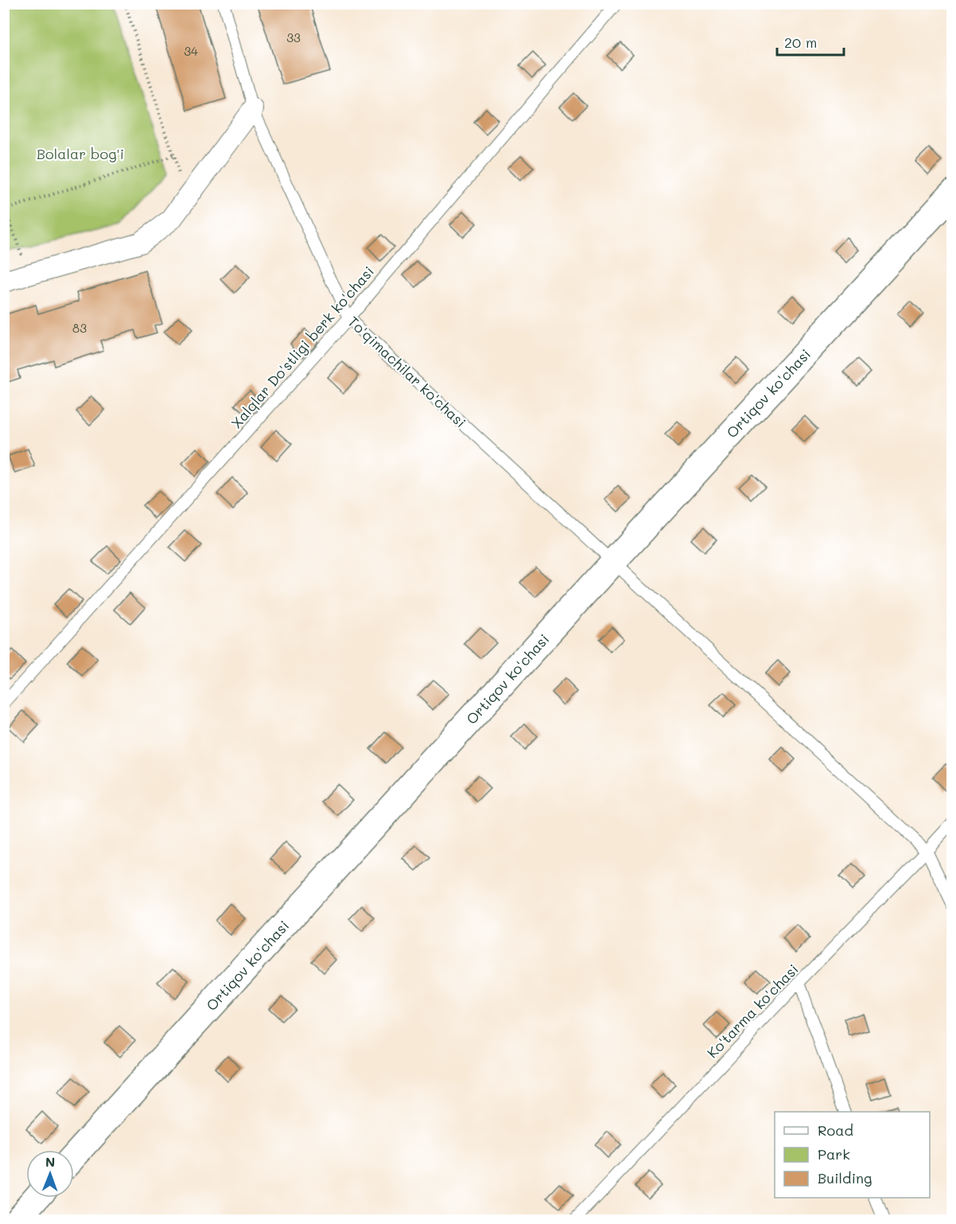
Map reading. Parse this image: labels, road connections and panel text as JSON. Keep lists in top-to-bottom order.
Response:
{
  "streets": {
    "street": ["Ortiqov ko'chasi"],
    "lane": ["Xalqlar Do'stligi berk ko'chasi", "To'qimachilar ko'chasi", "Ko'tarma ko'chasi"]
  },
  "crossings": [
    ["Xalqlar Do'stligi berk ko'chasi", "To'qimachilar ko'chasi"],
    ["To'qimachilar ko'chasi", "Ortiqov ko'chasi"],
    ["To'qimachilar ko'chasi", "Ko'tarma ko'chasi"]
  ],
  "parks": ["Bolalar bog'i"],
  "house_numbers": ["33", "34", "83"],
  "legend": ["Road", "Park", "Building"],
  "scale_bar": "20 m",
  "north": "top"
}
